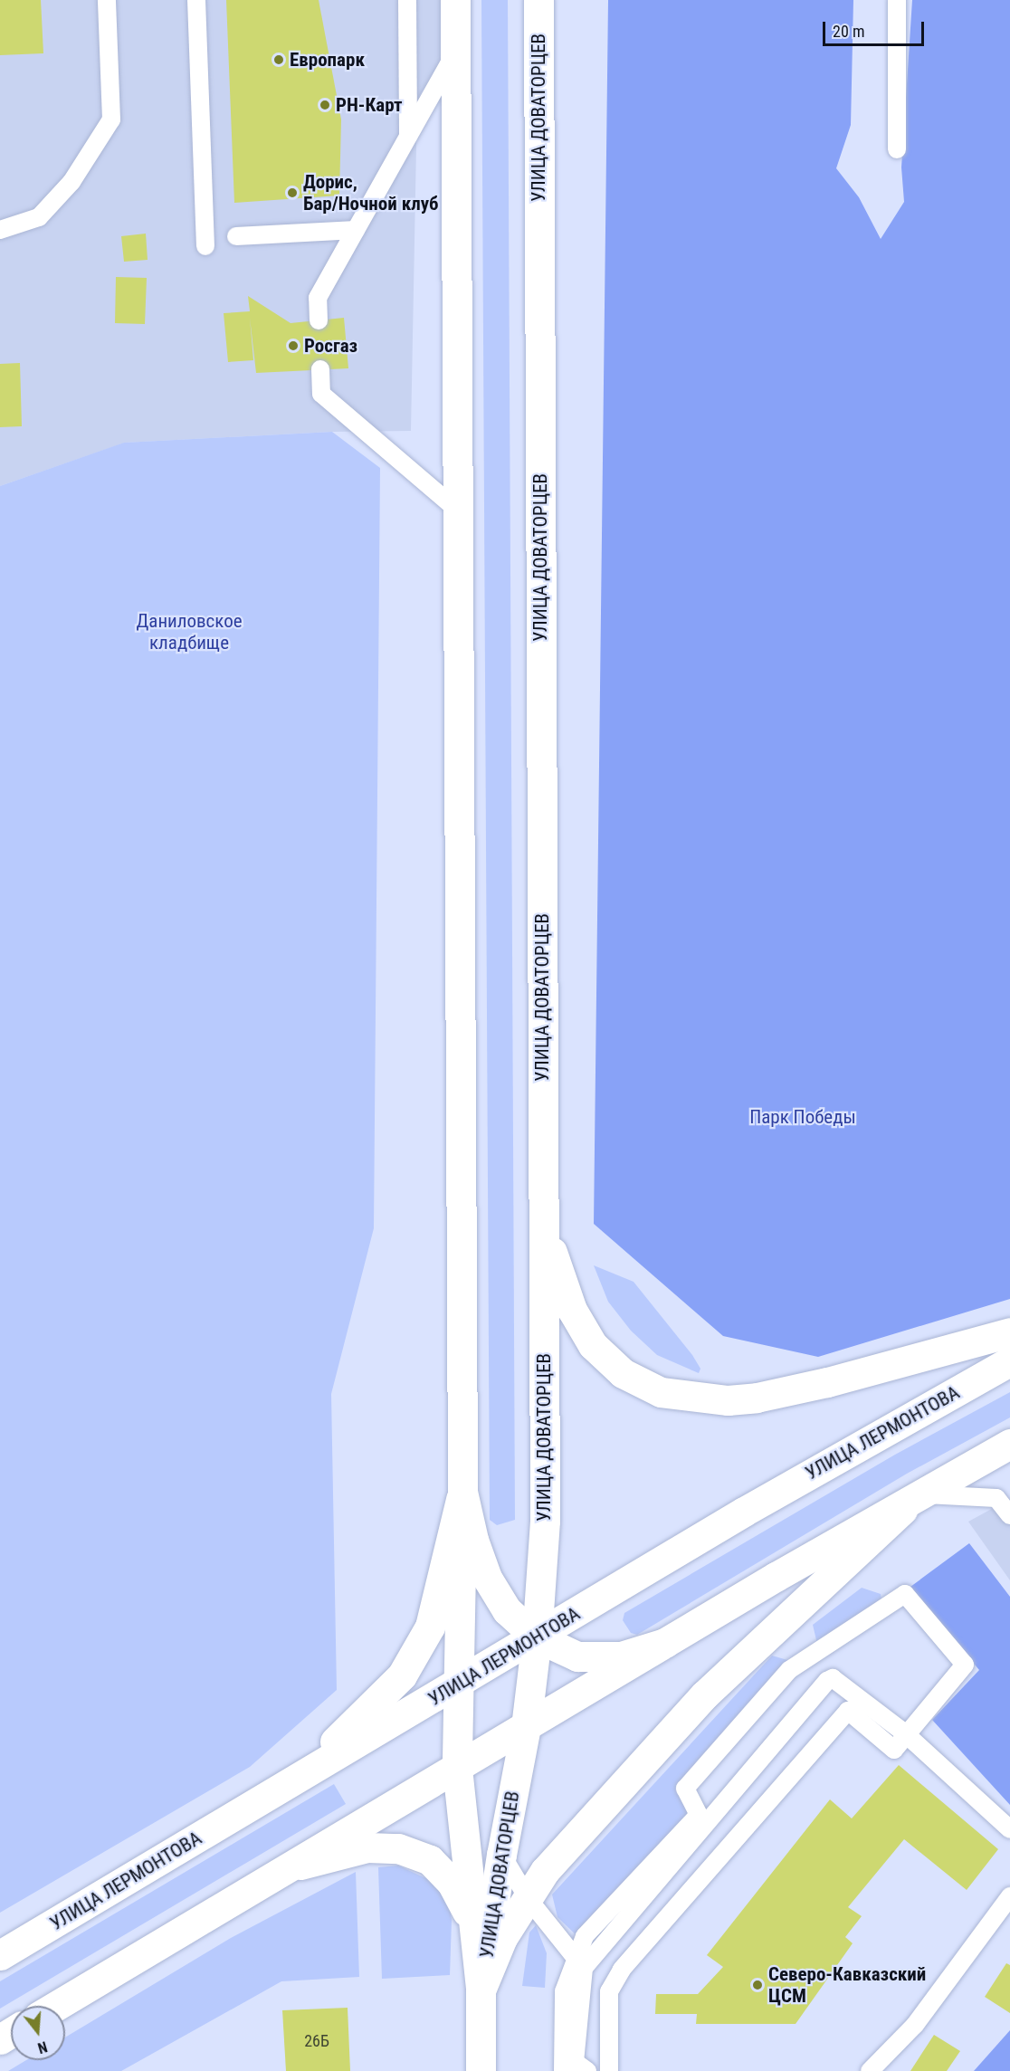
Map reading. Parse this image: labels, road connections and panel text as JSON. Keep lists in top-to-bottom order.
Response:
{
  "streets": {
    "main road": ["УЛИЦА ДОВАТОРЦЕВ", "УЛИЦА ЛЕРМОНТОВА"]
  },
  "crossings": [
    ["УЛИЦА ДОВАТОРЦЕВ", "УЛИЦА ЛЕРМОНТОВА"]
  ],
  "parks": ["Даниловское кладбище", "Парк Победы"],
  "places": [
    "Европарк",
    "РН-Карт",
    "Дорис, Бар/Ночной клуб",
    "Росгаз",
    "Северо-Кавказский ЦСМ"
  ],
  "house_numbers": ["26Б"],
  "scale_bar": "20 m",
  "north": "bottom"
}
